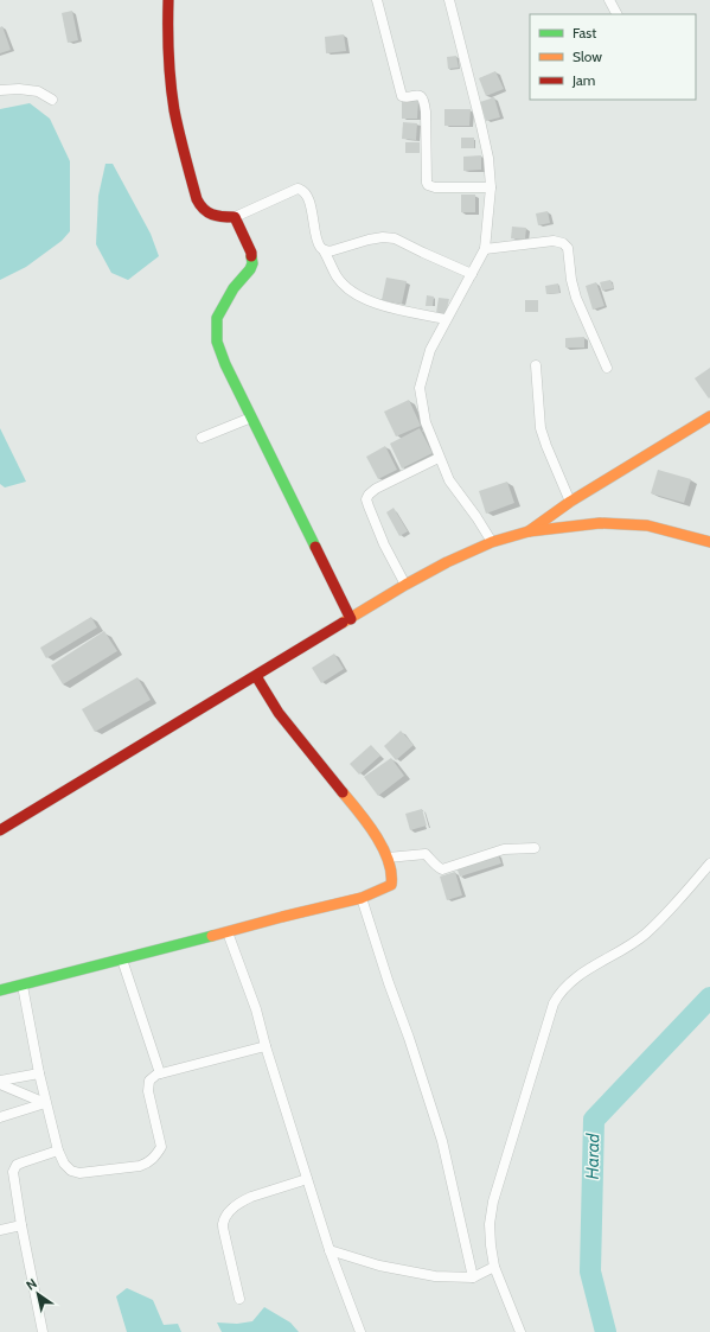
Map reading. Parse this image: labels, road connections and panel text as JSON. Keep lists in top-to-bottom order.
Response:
{
  "water": ["Harad"],
  "legend": ["Fast", "Slow", "Jam"],
  "north": "top left"
}
